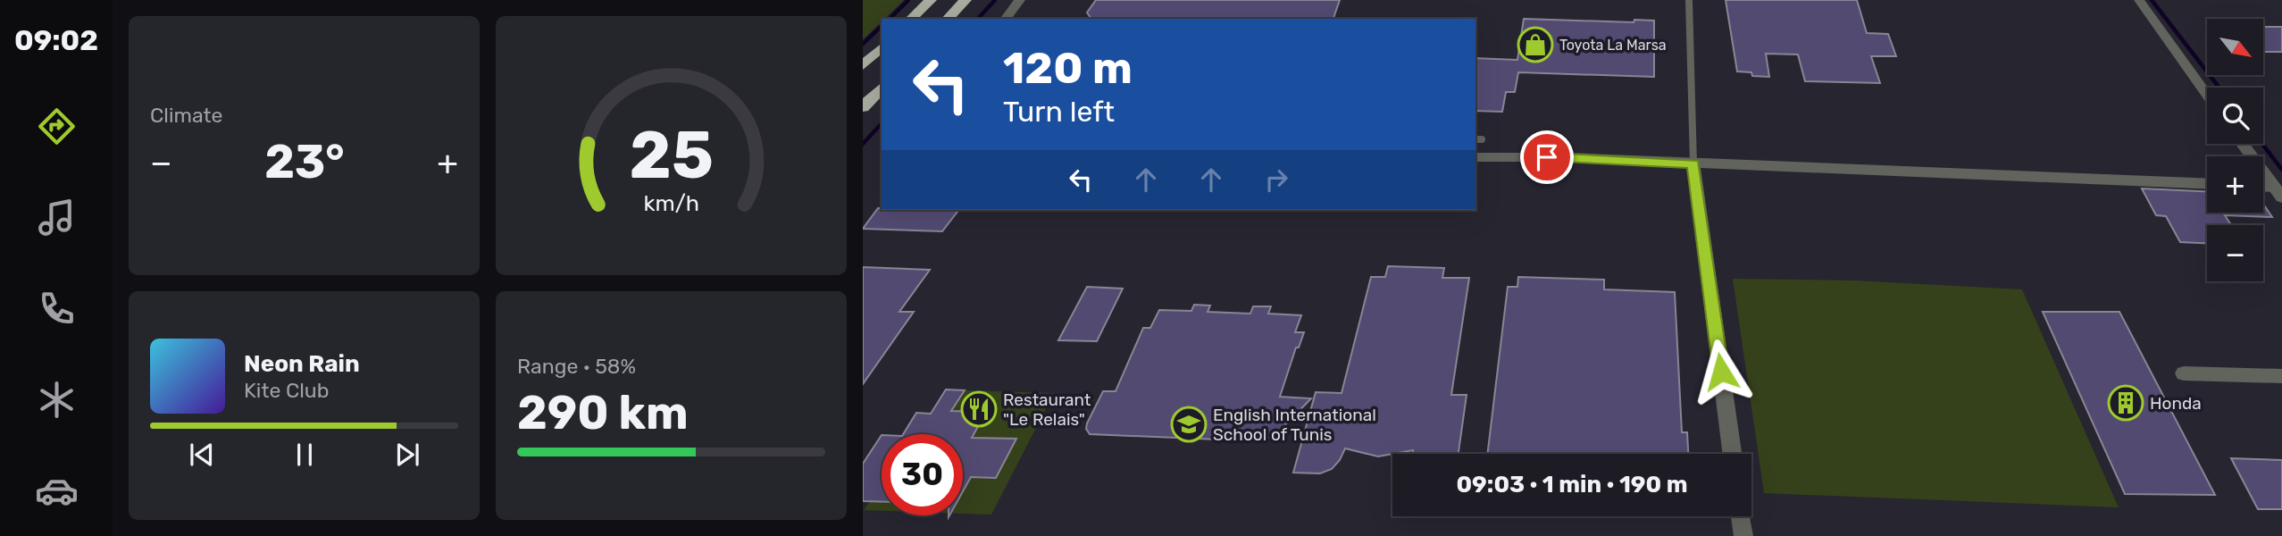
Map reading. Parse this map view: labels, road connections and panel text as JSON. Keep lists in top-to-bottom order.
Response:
{
  "places": {
    "shop": ["Toyota La Marsa"],
    "building": ["Honda"],
    "restaurant": ["Restaurant \"Le Relais\""],
    "school or university": ["English International School of Tunis"]
  },
  "north": "bottom right",
  "page": {
    "tabs": "09:02",
    "tile": [
      "Climate",
      ["Range · 58%", "290 km"]
    ],
    "map_buttons": ["+", "−"],
    "turn": ["120 m", "Turn left"],
    "heat": ["−", "23°", "+"],
    "song": ["Neon Rain", "Kite Club"],
    "limit": "30",
    "trip": "09:03 · 1 min · 190 m",
    "gauge": ["25", "km/h"]
  }
}
